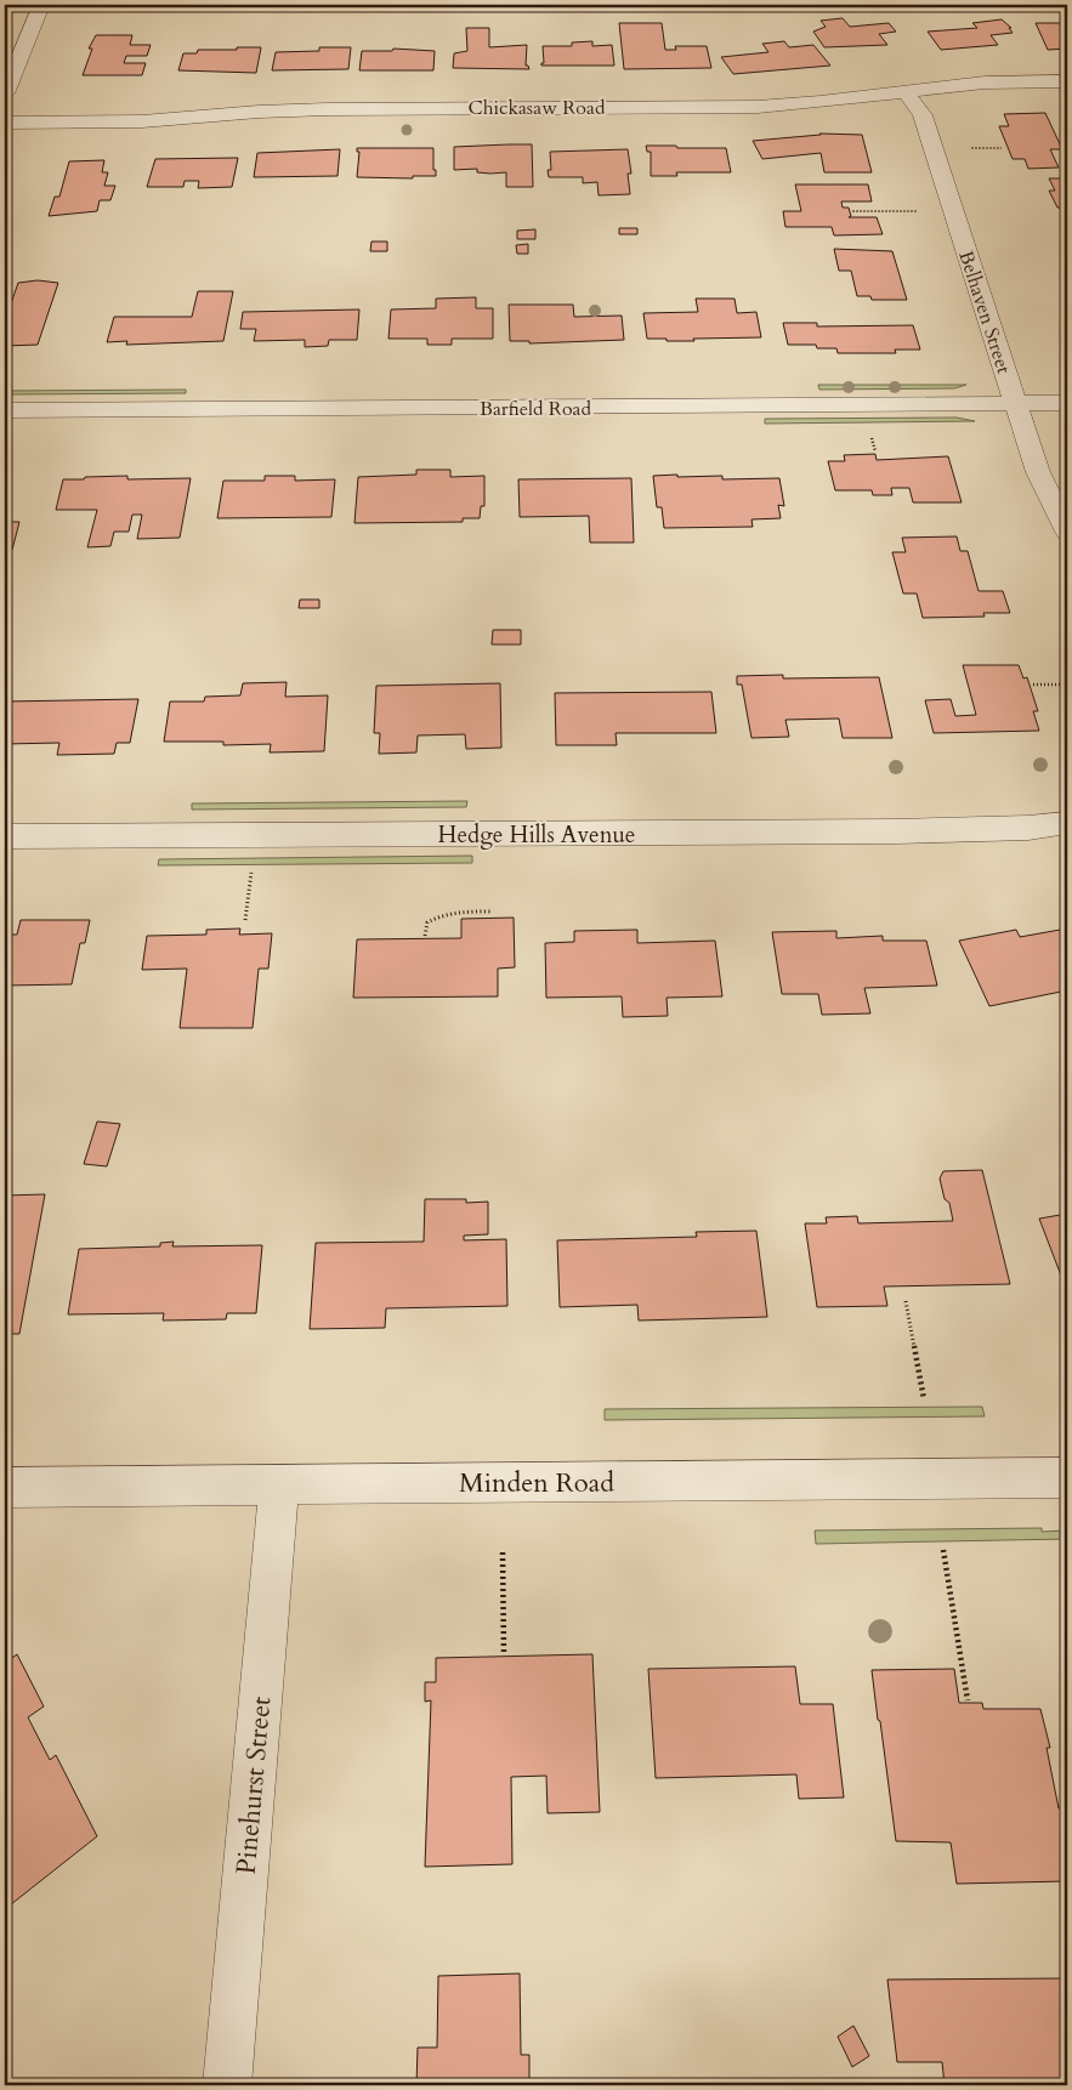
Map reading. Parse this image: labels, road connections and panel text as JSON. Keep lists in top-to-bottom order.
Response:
{
  "streets": {
    "street": [
      "Chickasaw Road",
      "Belhaven Street",
      "Barfield Road",
      "Hedge Hills Avenue",
      "Minden Road",
      "Pinehurst Street"
    ]
  },
  "crossings": [
    ["Chickasaw Road", "Belhaven Street"],
    ["Belhaven Street", "Barfield Road"],
    ["Minden Road", "Pinehurst Street"]
  ]
}
